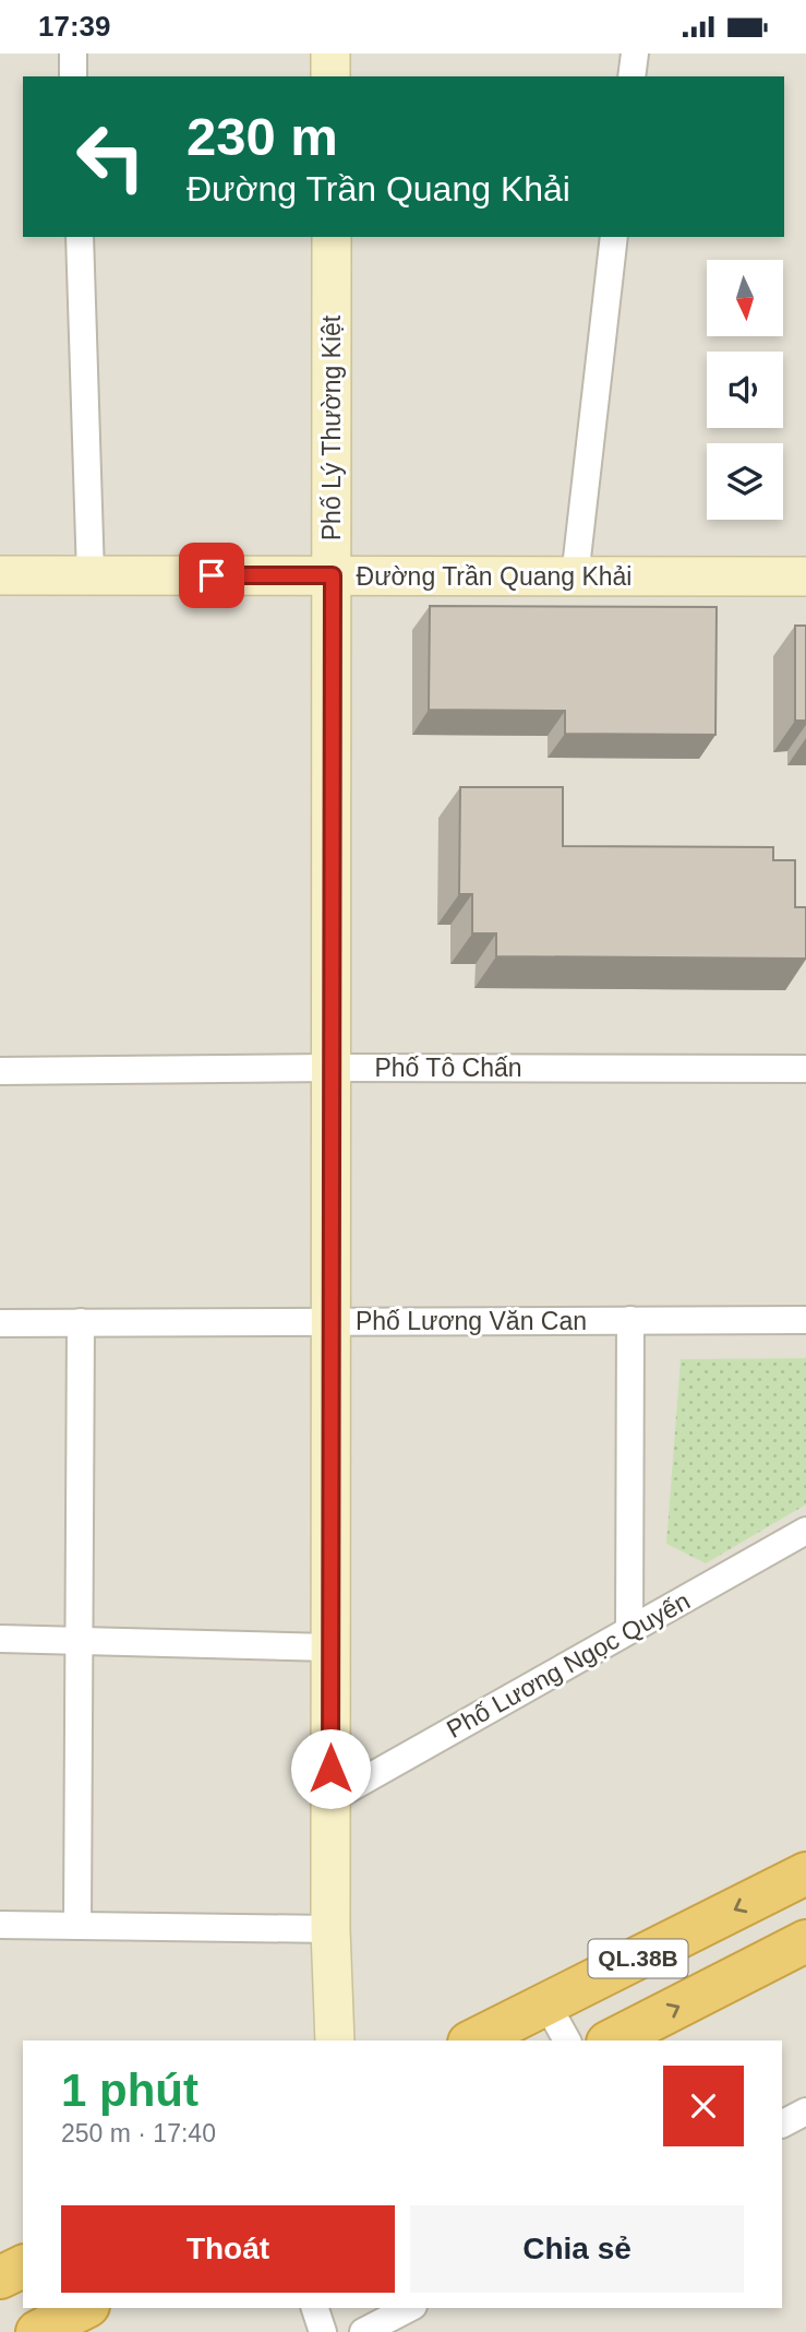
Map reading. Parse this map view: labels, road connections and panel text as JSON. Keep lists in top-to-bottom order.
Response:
{
  "streets": {
    "highway": ["QL.38B"],
    "street": [
      "Phố Lý Thường Kiệt",
      "Đường Trần Quang Khải",
      "Phố Tô Chấn",
      "Phố Lương Văn Can",
      "Phố Lương Ngọc Quyến"
    ]
  },
  "crossings": [
    ["Phố Lý Thường Kiệt", "Đường Trần Quang Khải"],
    ["Phố Lý Thường Kiệt", "Phố Tô Chấn"],
    ["Phố Lý Thường Kiệt", "Phố Lương Văn Can"],
    ["Phố Lý Thường Kiệt", "Phố Lương Ngọc Quyến"]
  ],
  "north": "bottom",
  "page": {
    "status": "17:39",
    "turn": ["230 m", "Đường Trần Quang Khải"],
    "heading": ["1 phút", "250 m · 17:40"],
    "buttons": ["Thoát", "Chia sẻ"]
  }
}
